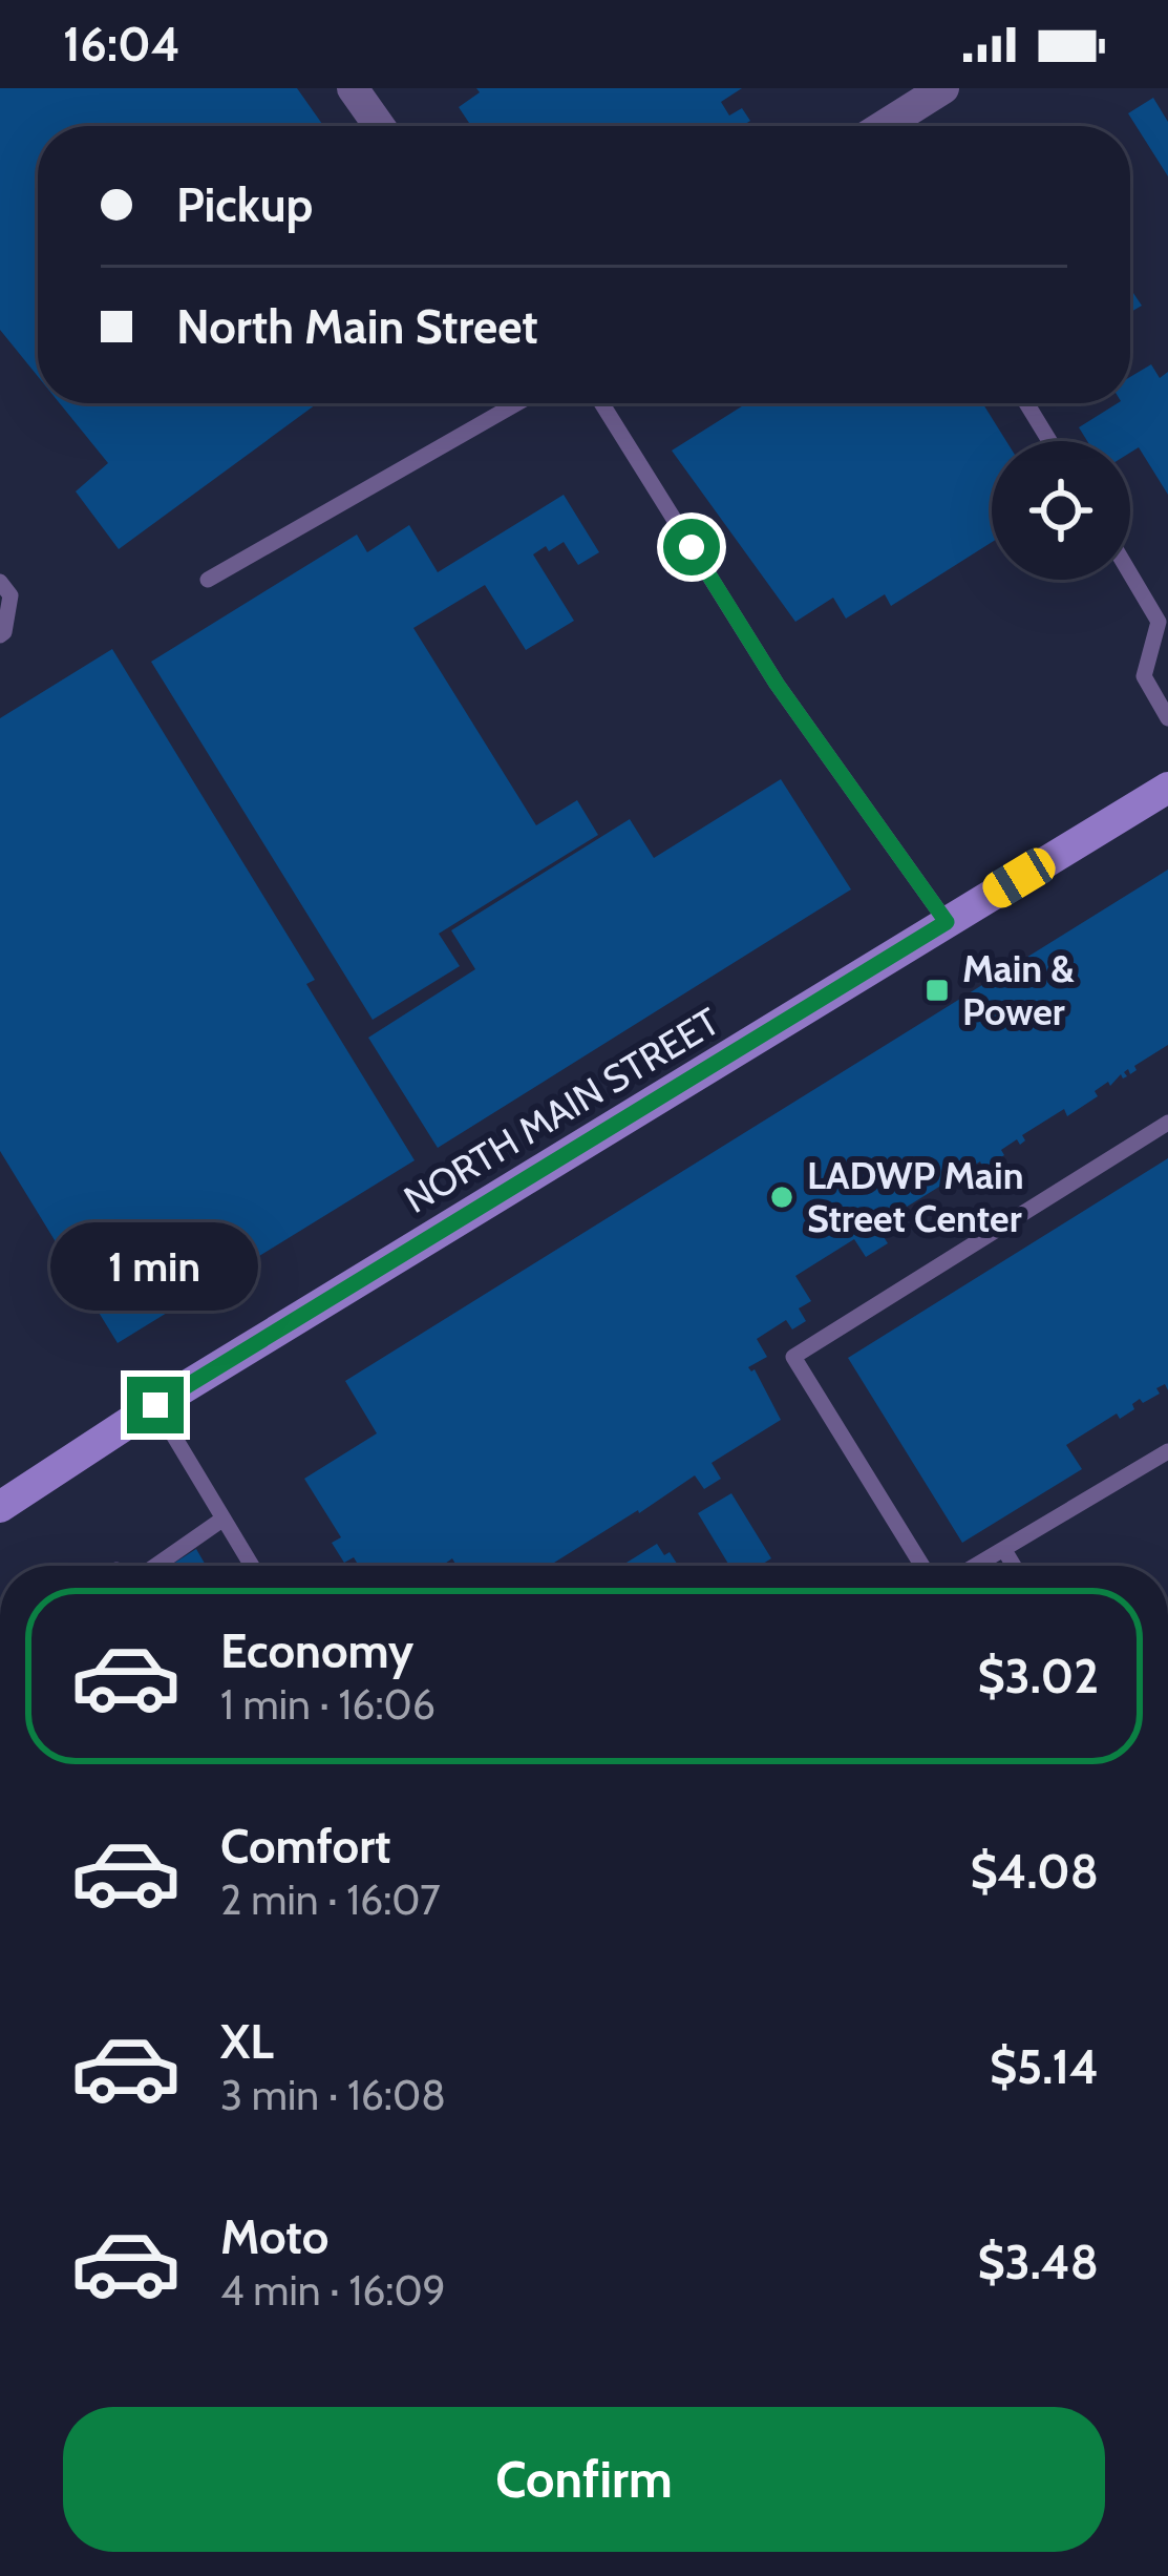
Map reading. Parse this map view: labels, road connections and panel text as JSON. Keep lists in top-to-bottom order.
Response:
{
  "streets": {
    "main road": ["NORTH MAIN STREET"]
  },
  "places": {
    "transit": ["Main & Power"],
    "other": ["LADWP Main Street Center"]
  },
  "page": {
    "status": "16:04",
    "banner": ["Pickup", "North Main Street"],
    "bubble": "1 min",
    "list": [
      {
        "name": "Economy",
        "note": "1 min · 16:06",
        "value": "$3.02"
      },
      {
        "name": "Comfort",
        "note": "2 min · 16:07",
        "value": "$4.08"
      },
      {
        "name": "XL",
        "note": "3 min · 16:08",
        "value": "$5.14"
      },
      {
        "name": "Moto",
        "note": "4 min · 16:09",
        "value": "$3.48"
      }
    ],
    "buttons": "Confirm"
  }
}
